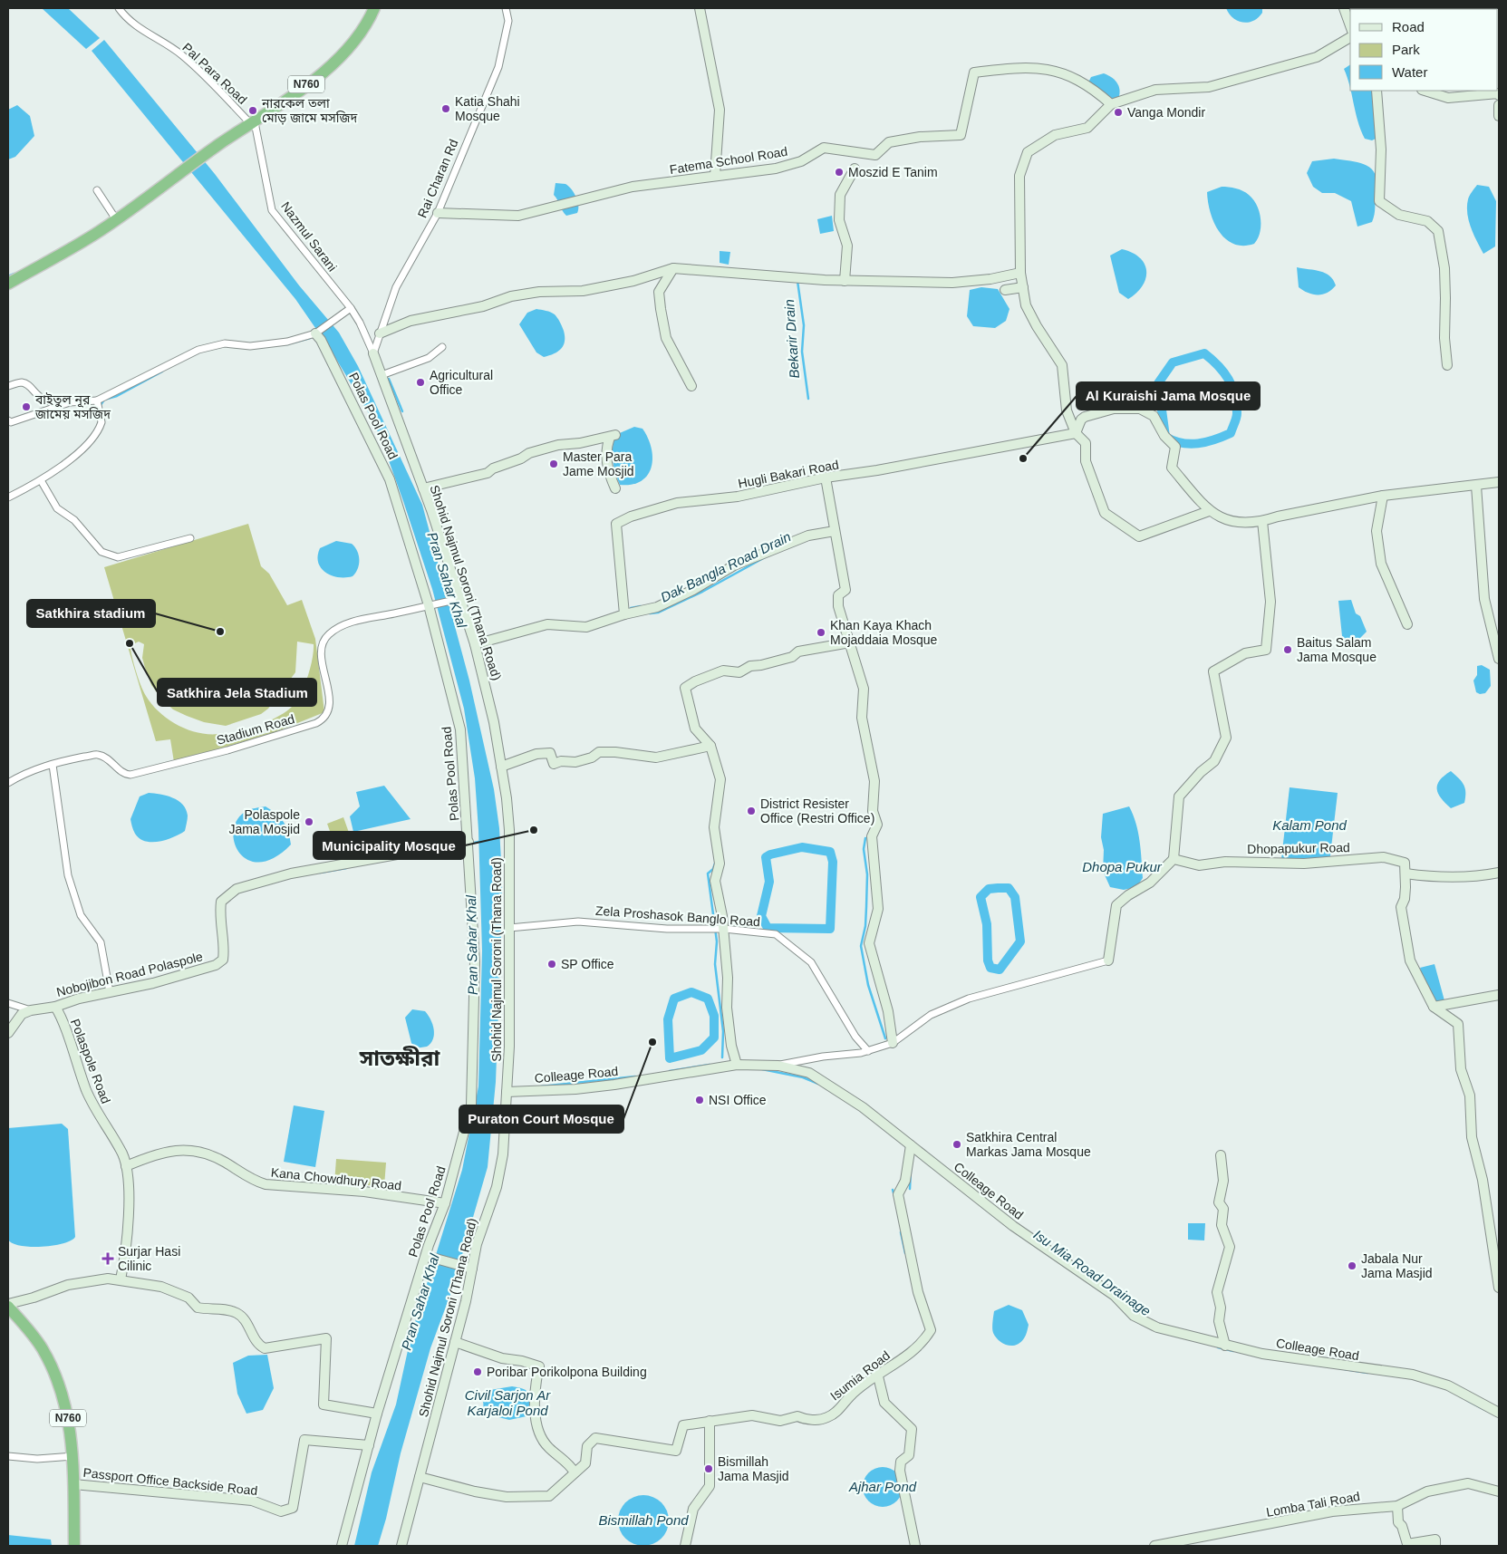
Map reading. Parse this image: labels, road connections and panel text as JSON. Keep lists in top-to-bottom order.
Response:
{
  "streets": {
    "highway": ["N760"],
    "street": [
      "Pal Para Road",
      "Fatema School Road",
      "Rai Charan Rd",
      "Nazmul Sarani",
      "Polas Pool Road",
      "Hugli Bakari Road",
      "Shohid Najmul Soroni (Thana Road)",
      "Stadium Road",
      "Dhopapukur Road",
      "Zela Proshasok Banglo Road",
      "Nobojibon Road Polaspole",
      "Polaspole Road",
      "Colleage Road",
      "Kana Chowdhury Road",
      "Isumia Road",
      "Passport Office Backside Road",
      "Lomba Tali Road"
    ]
  },
  "crossings": [
    ["Pal Para Road", "N760"],
    ["Pal Para Road", "Nazmul Sarani"],
    ["N760", "Nazmul Sarani"],
    ["N760", "Passport Office Backside Road"],
    ["Fatema School Road", "Rai Charan Rd"],
    ["Rai Charan Rd", "Nazmul Sarani"],
    ["Rai Charan Rd", "Shohid Najmul Soroni (Thana Road)"],
    ["Nazmul Sarani", "Shohid Najmul Soroni (Thana Road)"],
    ["Polas Pool Road", "Stadium Road"],
    ["Polas Pool Road", "Nobojibon Road Polaspole"],
    ["Polas Pool Road", "Kana Chowdhury Road"],
    ["Polas Pool Road", "Passport Office Backside Road"],
    ["Shohid Najmul Soroni (Thana Road)", "Stadium Road"],
    ["Shohid Najmul Soroni (Thana Road)", "Zela Proshasok Banglo Road"],
    ["Shohid Najmul Soroni (Thana Road)", "Colleage Road"],
    ["Nobojibon Road Polaspole", "Polaspole Road"],
    ["Polaspole Road", "Kana Chowdhury Road"],
    ["Colleage Road", "Isumia Road"]
  ],
  "districts": ["সাতক্ষীরা"],
  "water": [
    "Bekarir Drain",
    "Dak Bangla Road Drain",
    "Pran Sahar Khal",
    "Kalam Pond",
    "Dhopa Pukur",
    "Isu Mia Road Drainage",
    "Civil Sarjon Ar Karjaloi Pond",
    "Ajhar Pond",
    "Bismillah Pond"
  ],
  "places": {
    "other": [
      "Katia Shahi Mosque",
      "নারকেল তলা মোড় জামে মসজিদ",
      "Vanga Mondir",
      "Moszid E Tanim",
      "Agricultural Office",
      "বাইতুল নূর জামেয় মসজিদ",
      "Al Kuraishi Jama Mosque",
      "Master Para Jame Mosjid",
      "Satkhira stadium",
      "Khan Kaya Khach Mojaddaia Mosque",
      "Satkhira Jela Stadium",
      "Baitus Salam Jama Mosque",
      "District Resister Office (Restri Office)",
      "Polaspole Jama Mosjid",
      "Municipality Mosque",
      "SP Office",
      "Puraton Court Mosque",
      "NSI Office",
      "Satkhira Central Markas Jama Mosque",
      "Jabala Nur Jama Masjid",
      "Poribar Porikolpona Building",
      "Bismillah Jama Masjid"
    ],
    "health": ["Surjar Hasi Cilinic"]
  },
  "legend": ["Road", "Park", "Water"]
}
